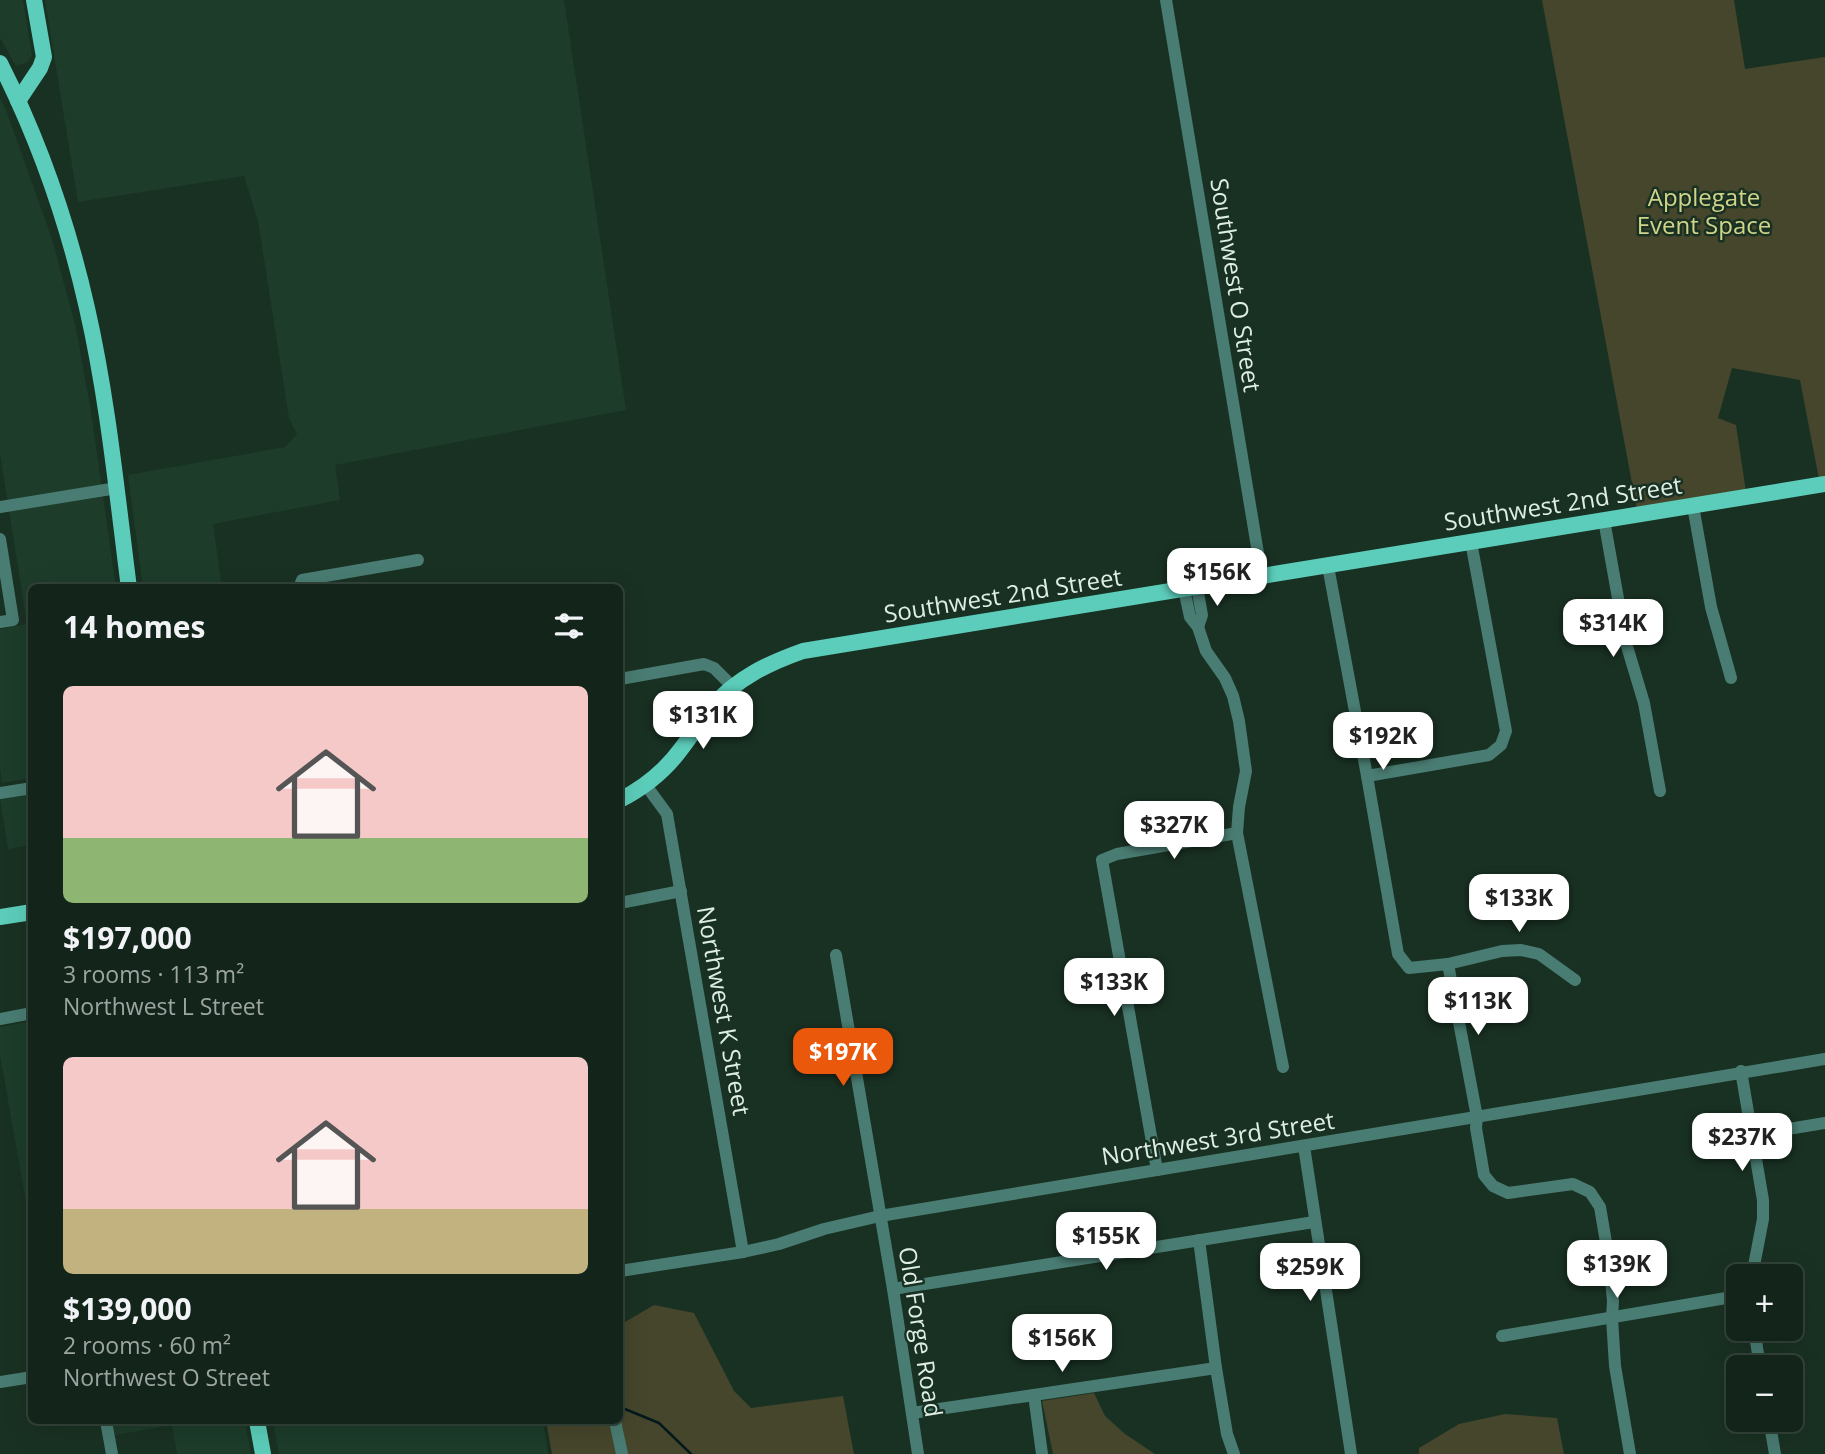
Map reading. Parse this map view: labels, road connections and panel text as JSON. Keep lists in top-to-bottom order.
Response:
{
  "streets": {
    "main road": ["Southwest 2nd Street"],
    "street": [
      "Southwest O Street",
      "Northwest K Street",
      "Northwest 3rd Street",
      "Old Forge Road"
    ]
  },
  "crossings": [
    ["Southwest O Street", "Southwest 2nd Street"],
    ["Southwest 2nd Street", "Northwest K Street"],
    ["Northwest K Street", "Northwest 3rd Street"],
    ["Northwest 3rd Street", "Old Forge Road"]
  ],
  "parks": ["Applegate Event Space"],
  "page": {
    "price": [
      "$156K",
      "$314K",
      "$131K",
      "$192K",
      "$327K",
      "$133K",
      "$133K",
      "$113K",
      "$197K",
      "$237K",
      "$155K",
      "$139K",
      "$259K",
      "$156K"
    ],
    "heading": "14 homes",
    "list": [
      {
        "name": "$197,000",
        "note": "3 rooms · 113 m² · Northwest L Street"
      },
      {
        "name": "$139,000",
        "note": "2 rooms · 60 m² · Northwest O Street"
      }
    ],
    "map_buttons": ["+", "−"]
  }
}
